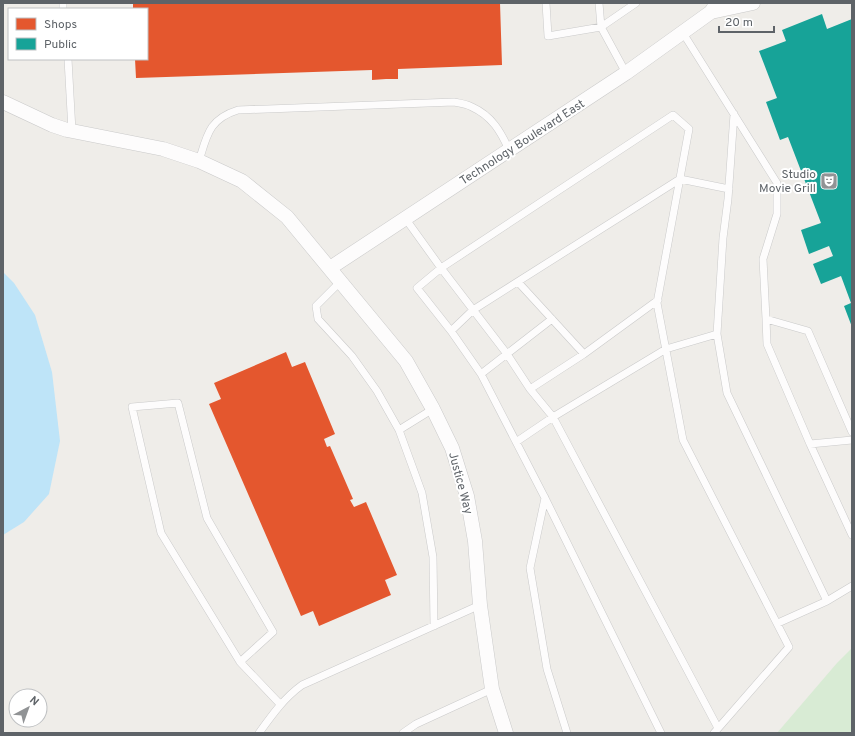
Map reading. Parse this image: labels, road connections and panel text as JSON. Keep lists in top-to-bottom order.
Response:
{
  "streets": {
    "street": ["Technology Boulevard East", "Justice Way"]
  },
  "crossings": [
    ["Technology Boulevard East", "Justice Way"]
  ],
  "places": {
    "theatre": ["Studio Movie Grill"]
  },
  "legend": ["Shops", "Public"],
  "scale_bar": "20 m",
  "north": "top right"
}
